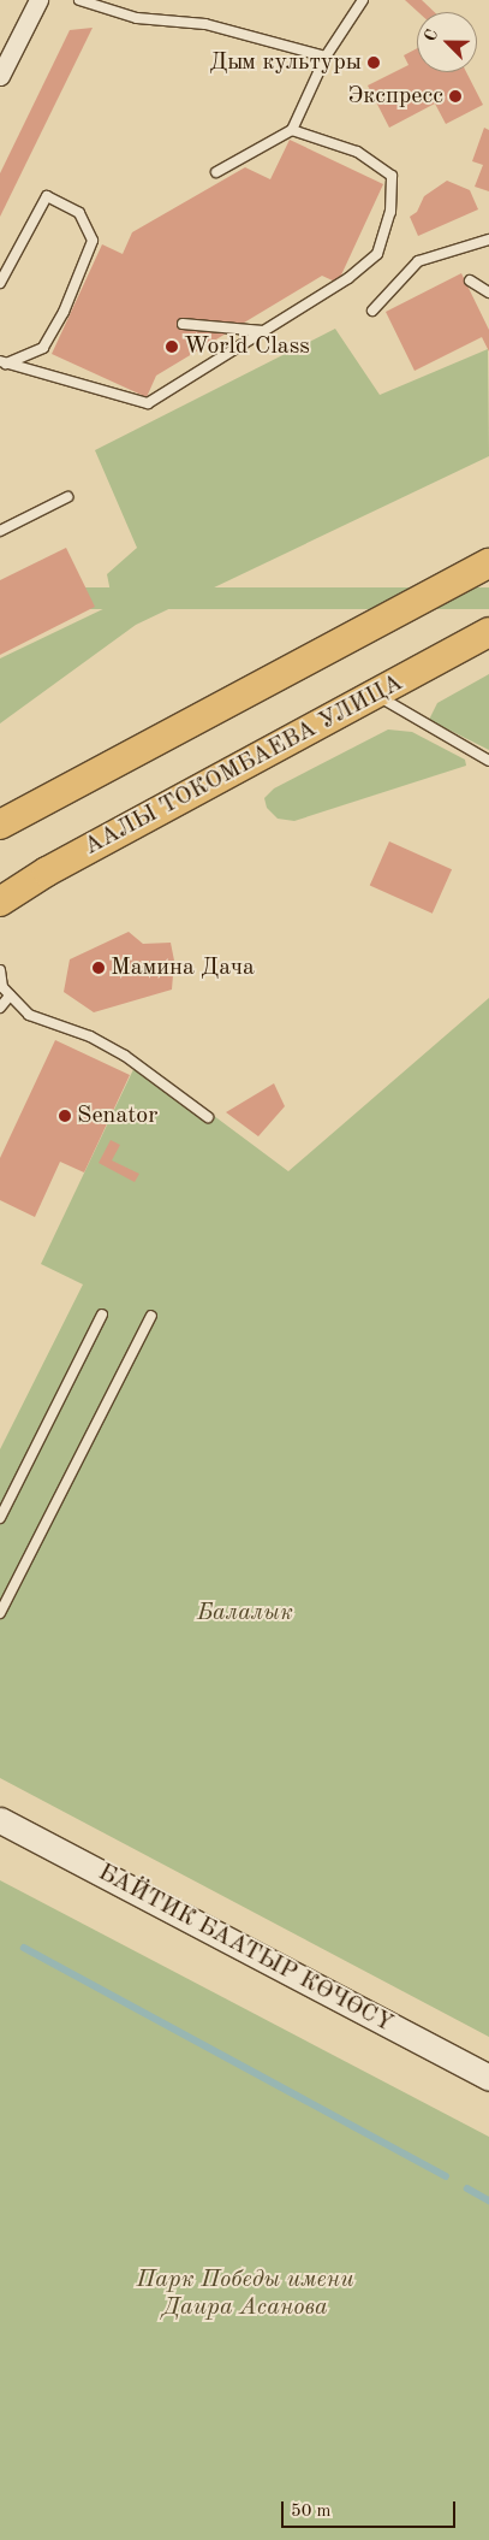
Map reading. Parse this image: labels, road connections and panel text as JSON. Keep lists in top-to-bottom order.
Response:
{
  "streets": {
    "main road": ["ААЛЫ ТОКОМБАЕВА УЛИЦА", "БАЙТИК БААТЫР КӨЧӨСҮ"]
  },
  "parks": ["Балалык", "Парк Победы имени Даира Асанова"],
  "places": [
    "Дым культуры",
    "Экспресс",
    "World Class",
    "Мамина Дача",
    "Senator"
  ],
  "scale_bar": "50 m",
  "north": "top left"
}
